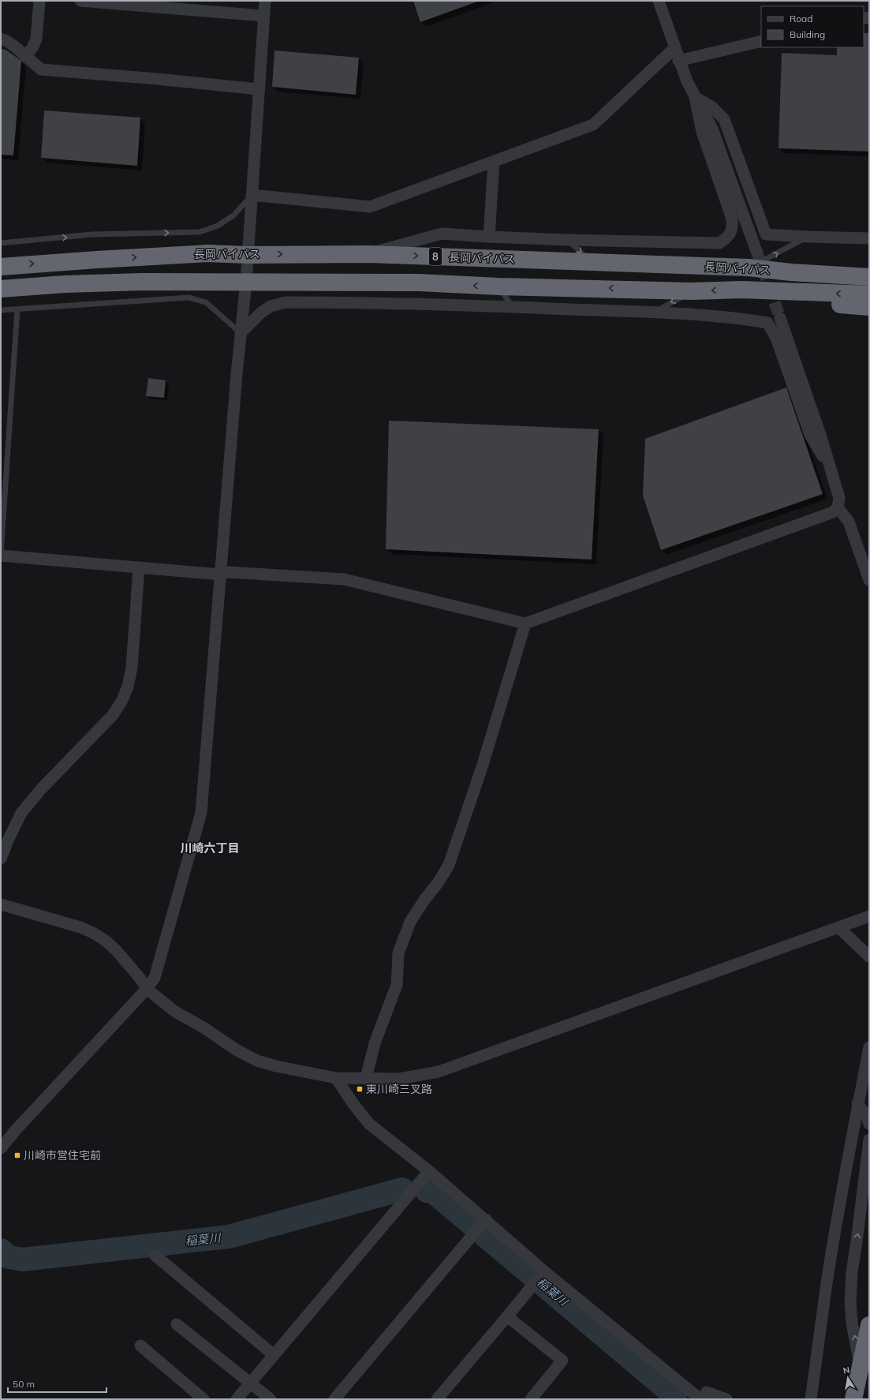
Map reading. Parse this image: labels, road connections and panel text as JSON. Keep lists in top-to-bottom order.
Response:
{
  "streets": {
    "highway": ["長岡バイパス", "8"]
  },
  "districts": ["川崎六丁目"],
  "water": ["稲葉川"],
  "places": {
    "transit": ["東川崎三叉路", "川崎市営住宅前"]
  },
  "legend": ["Road", "Building"],
  "scale_bar": "50 m",
  "north": "top"
}
